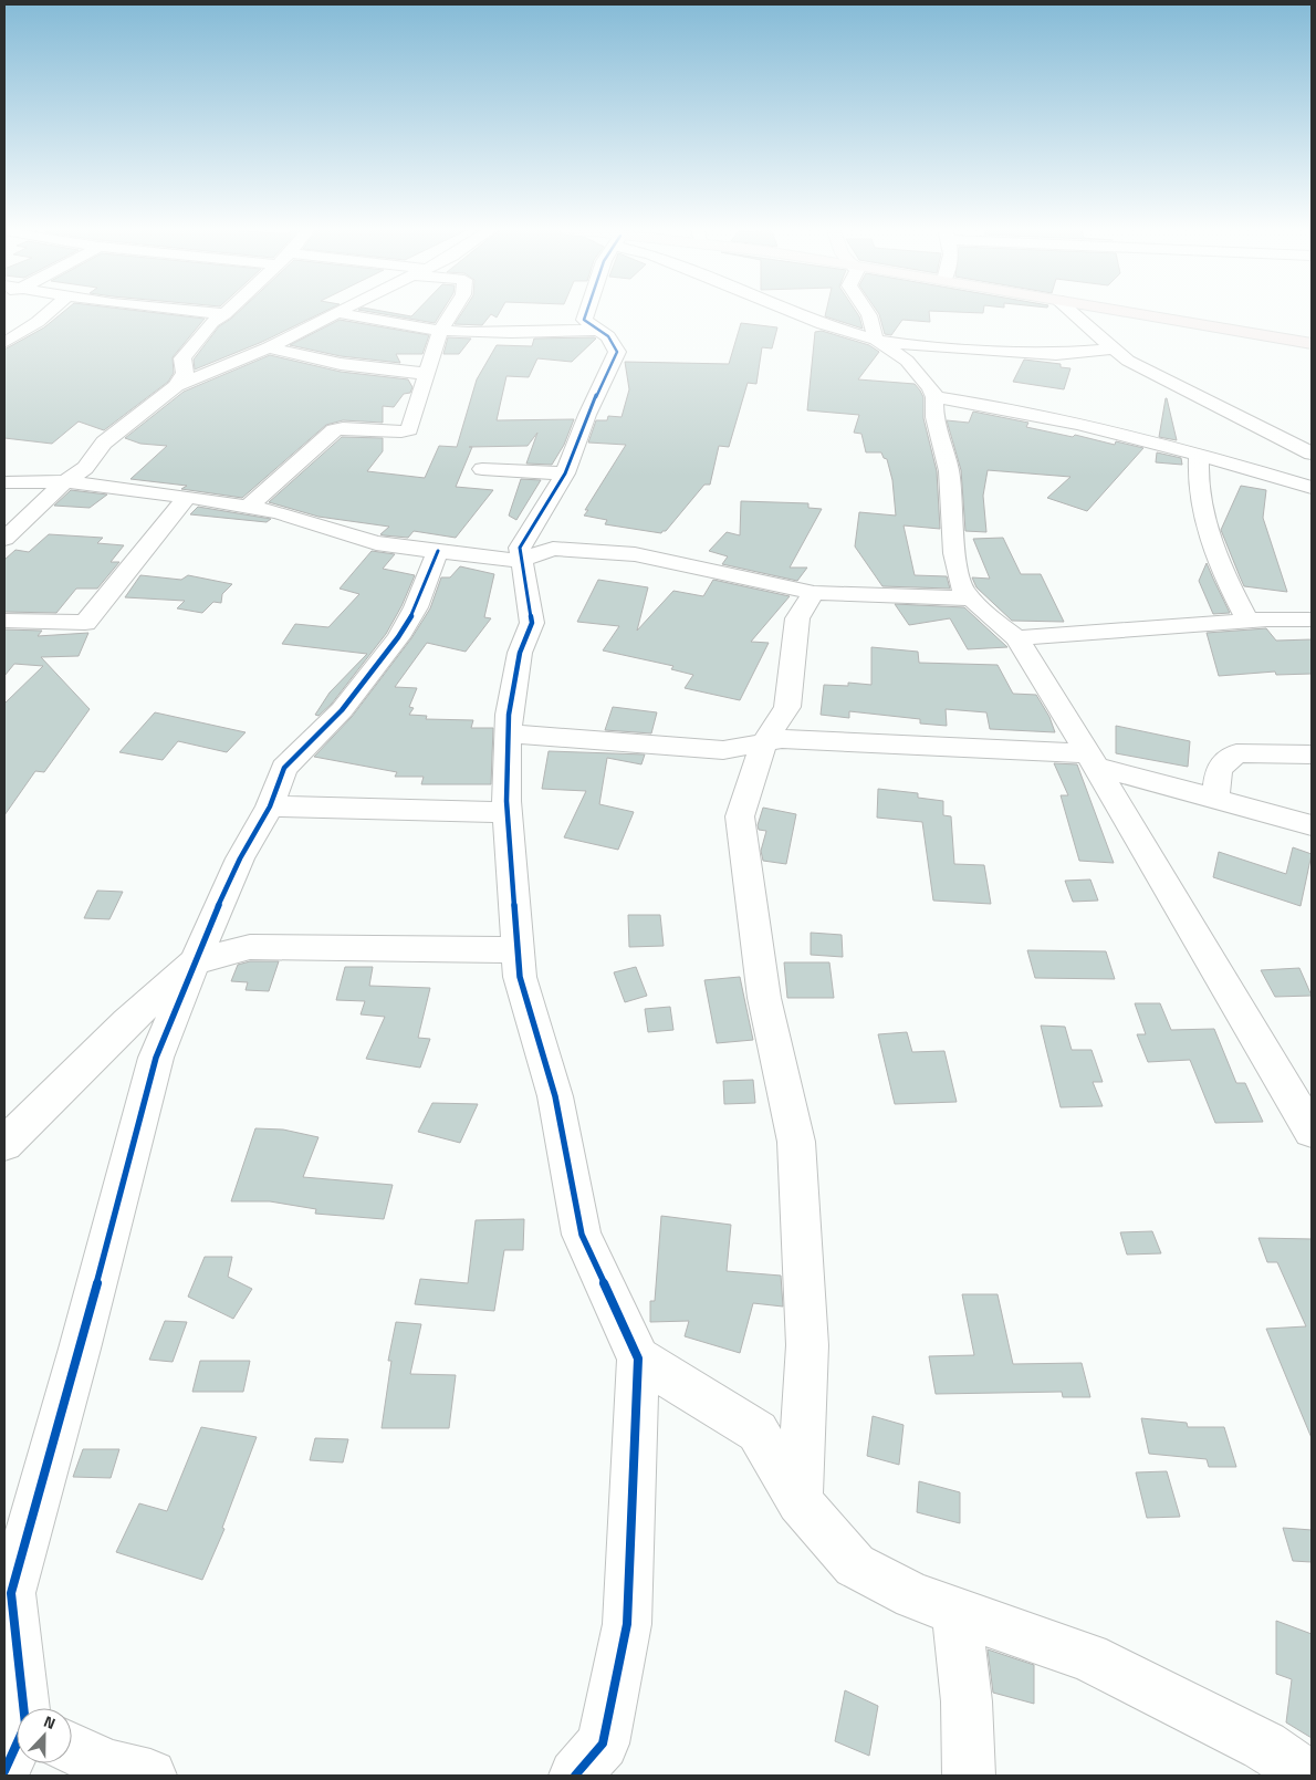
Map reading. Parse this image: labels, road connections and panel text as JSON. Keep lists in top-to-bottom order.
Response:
{
  "north": "top"
}
